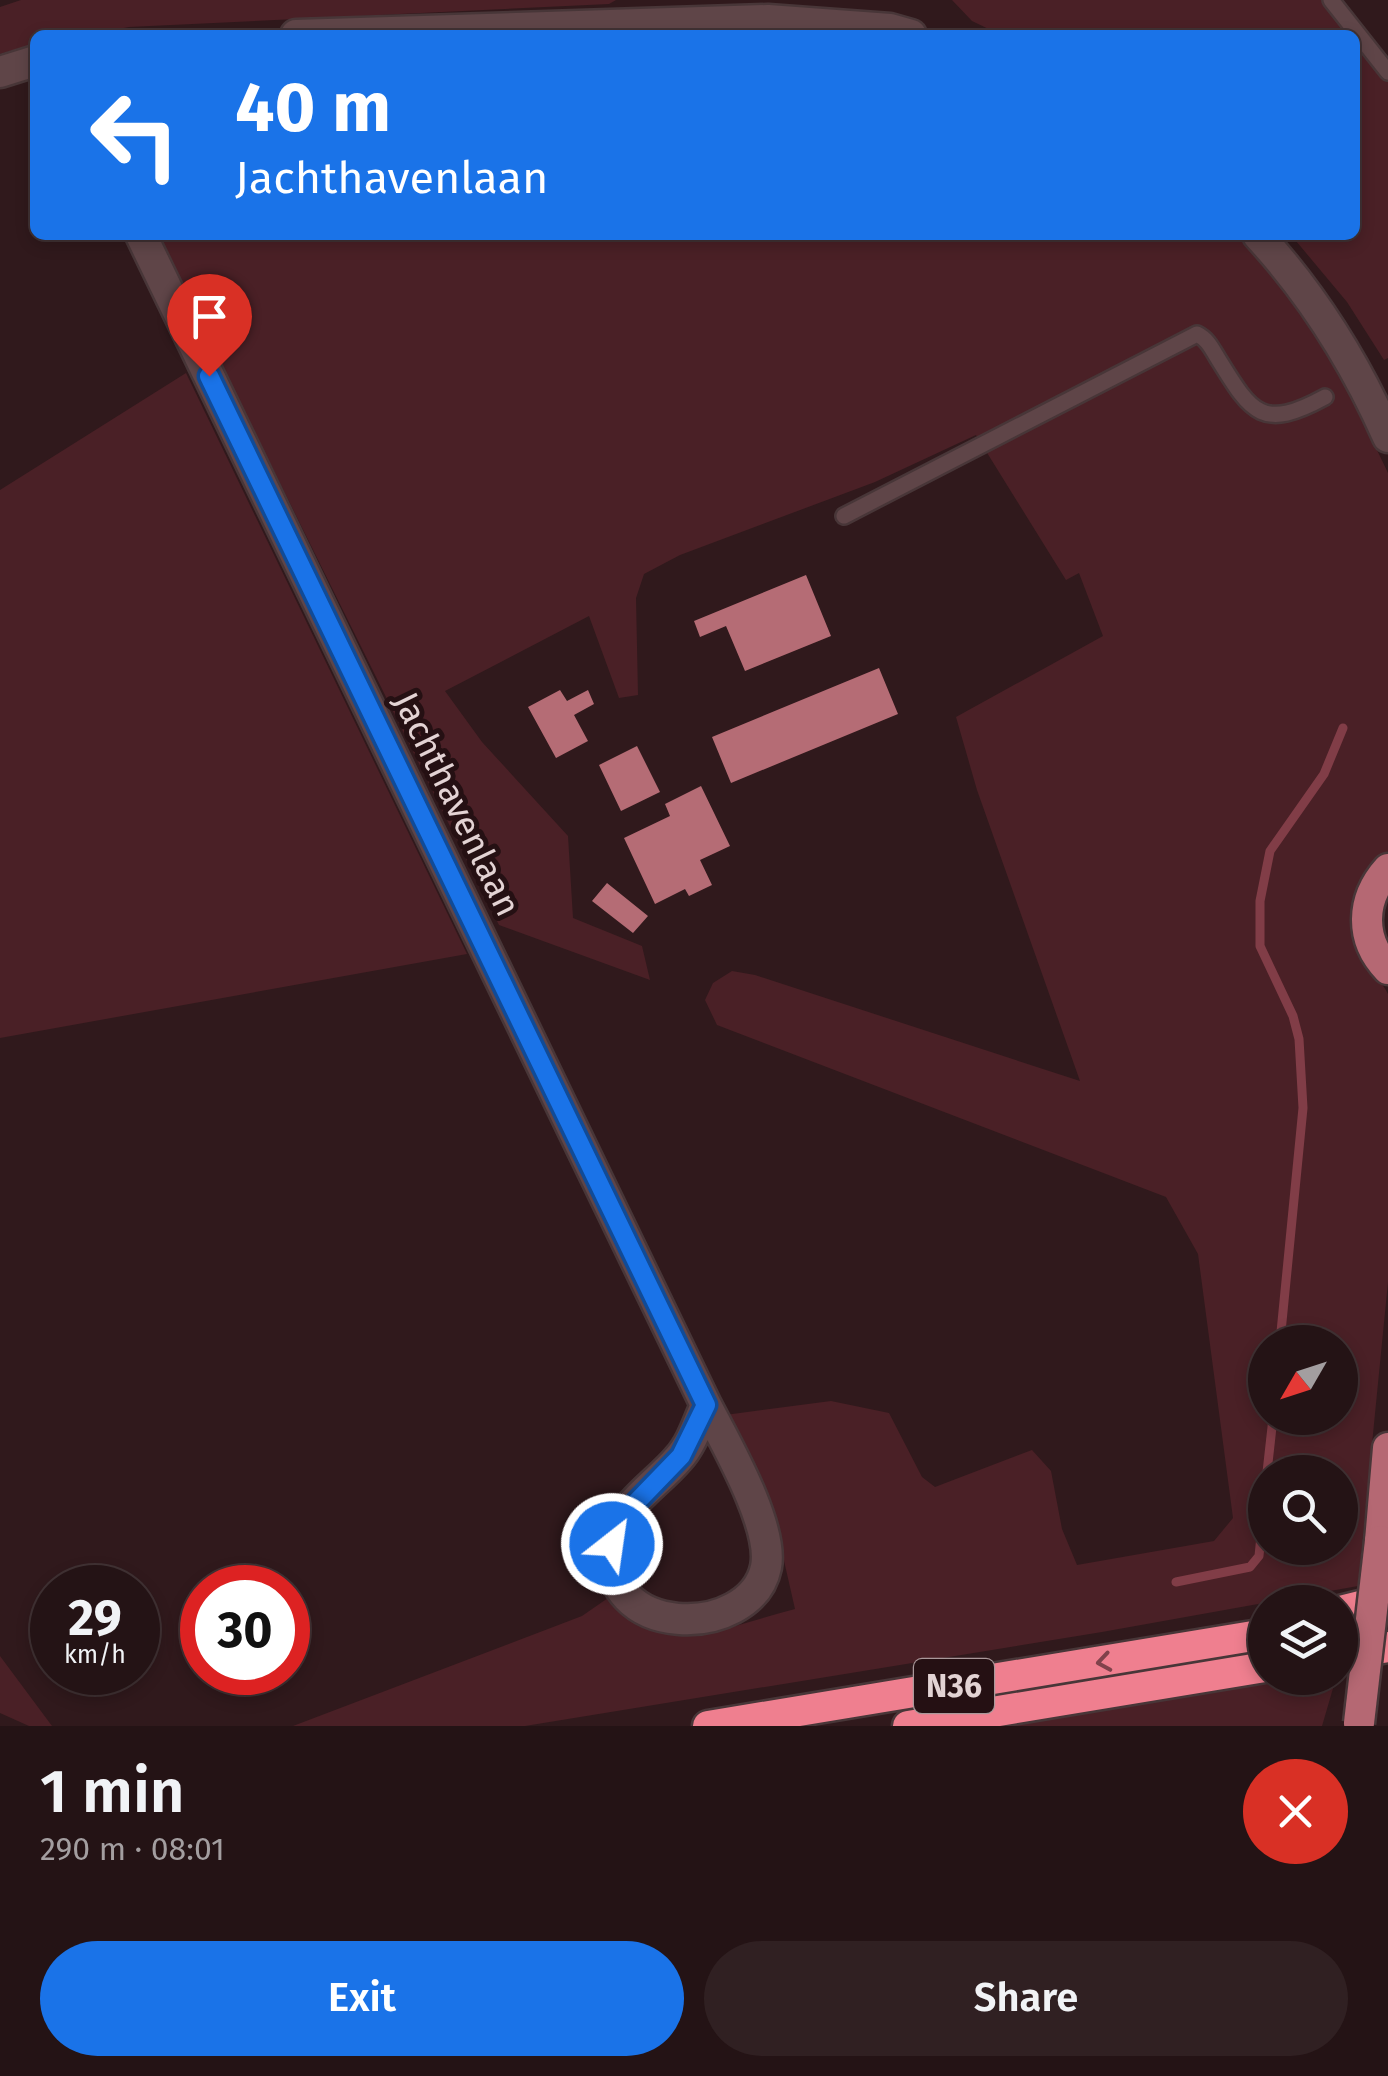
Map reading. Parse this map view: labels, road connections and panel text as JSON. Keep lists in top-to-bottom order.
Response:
{
  "streets": {
    "highway": ["N36"],
    "street": ["Jachthavenlaan"]
  },
  "north": "bottom left",
  "page": {
    "turn": ["40 m", "Jachthavenlaan"],
    "speed": "29 km/h",
    "limit": "30",
    "heading": ["1 min", "290 m · 08:01"],
    "buttons": ["Exit", "Share"]
  }
}
